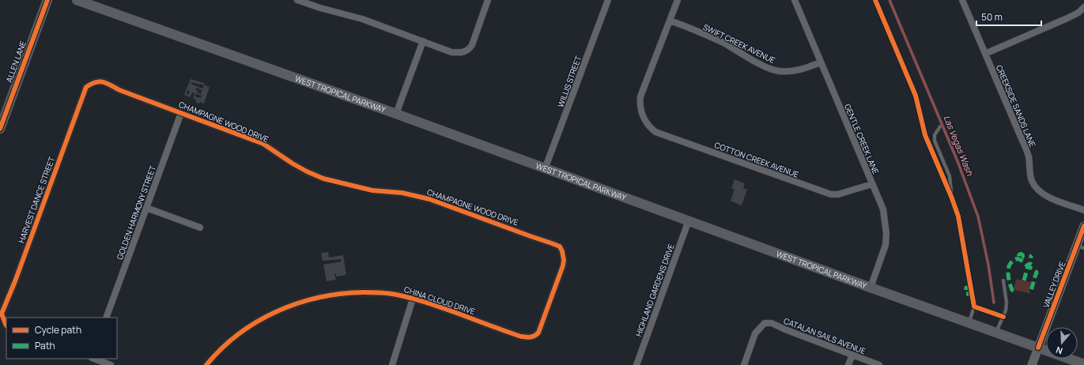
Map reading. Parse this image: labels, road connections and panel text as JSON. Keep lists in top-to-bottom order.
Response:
{
  "streets": {
    "main road": ["ALLEN LANE", "WEST TROPICAL PARKWAY"],
    "street": [
      "SWIFT CREEK AVENUE",
      "WILLIS STREET",
      "CREEKSIDE SANDS LANE",
      "CHAMPAGNE WOOD DRIVE",
      "GENTLE CREEK LANE",
      "COTTON CREEK AVENUE",
      "HARVEST DANCE STREET",
      "GOLDEN HARMONY STREET",
      "VALLEY DRIVE",
      "HIGHLAND GARDENS DRIVE",
      "CHINA CLOUD DRIVE",
      "CATALAN SAILS AVENUE"
    ]
  },
  "crossings": [
    ["SWIFT CREEK AVENUE", "GENTLE CREEK LANE"],
    ["SWIFT CREEK AVENUE", "COTTON CREEK AVENUE"],
    ["WILLIS STREET", "WEST TROPICAL PARKWAY"],
    ["WEST TROPICAL PARKWAY", "GENTLE CREEK LANE"],
    ["WEST TROPICAL PARKWAY", "VALLEY DRIVE"],
    ["WEST TROPICAL PARKWAY", "HIGHLAND GARDENS DRIVE"],
    ["CHAMPAGNE WOOD DRIVE", "HARVEST DANCE STREET"],
    ["CHAMPAGNE WOOD DRIVE", "GOLDEN HARMONY STREET"],
    ["CHAMPAGNE WOOD DRIVE", "CHINA CLOUD DRIVE"],
    ["GENTLE CREEK LANE", "COTTON CREEK AVENUE"]
  ],
  "water": ["Las Vegas Wash"],
  "legend": ["Cycle path", "Path"],
  "scale_bar": "50 m",
  "north": "bottom"
}
